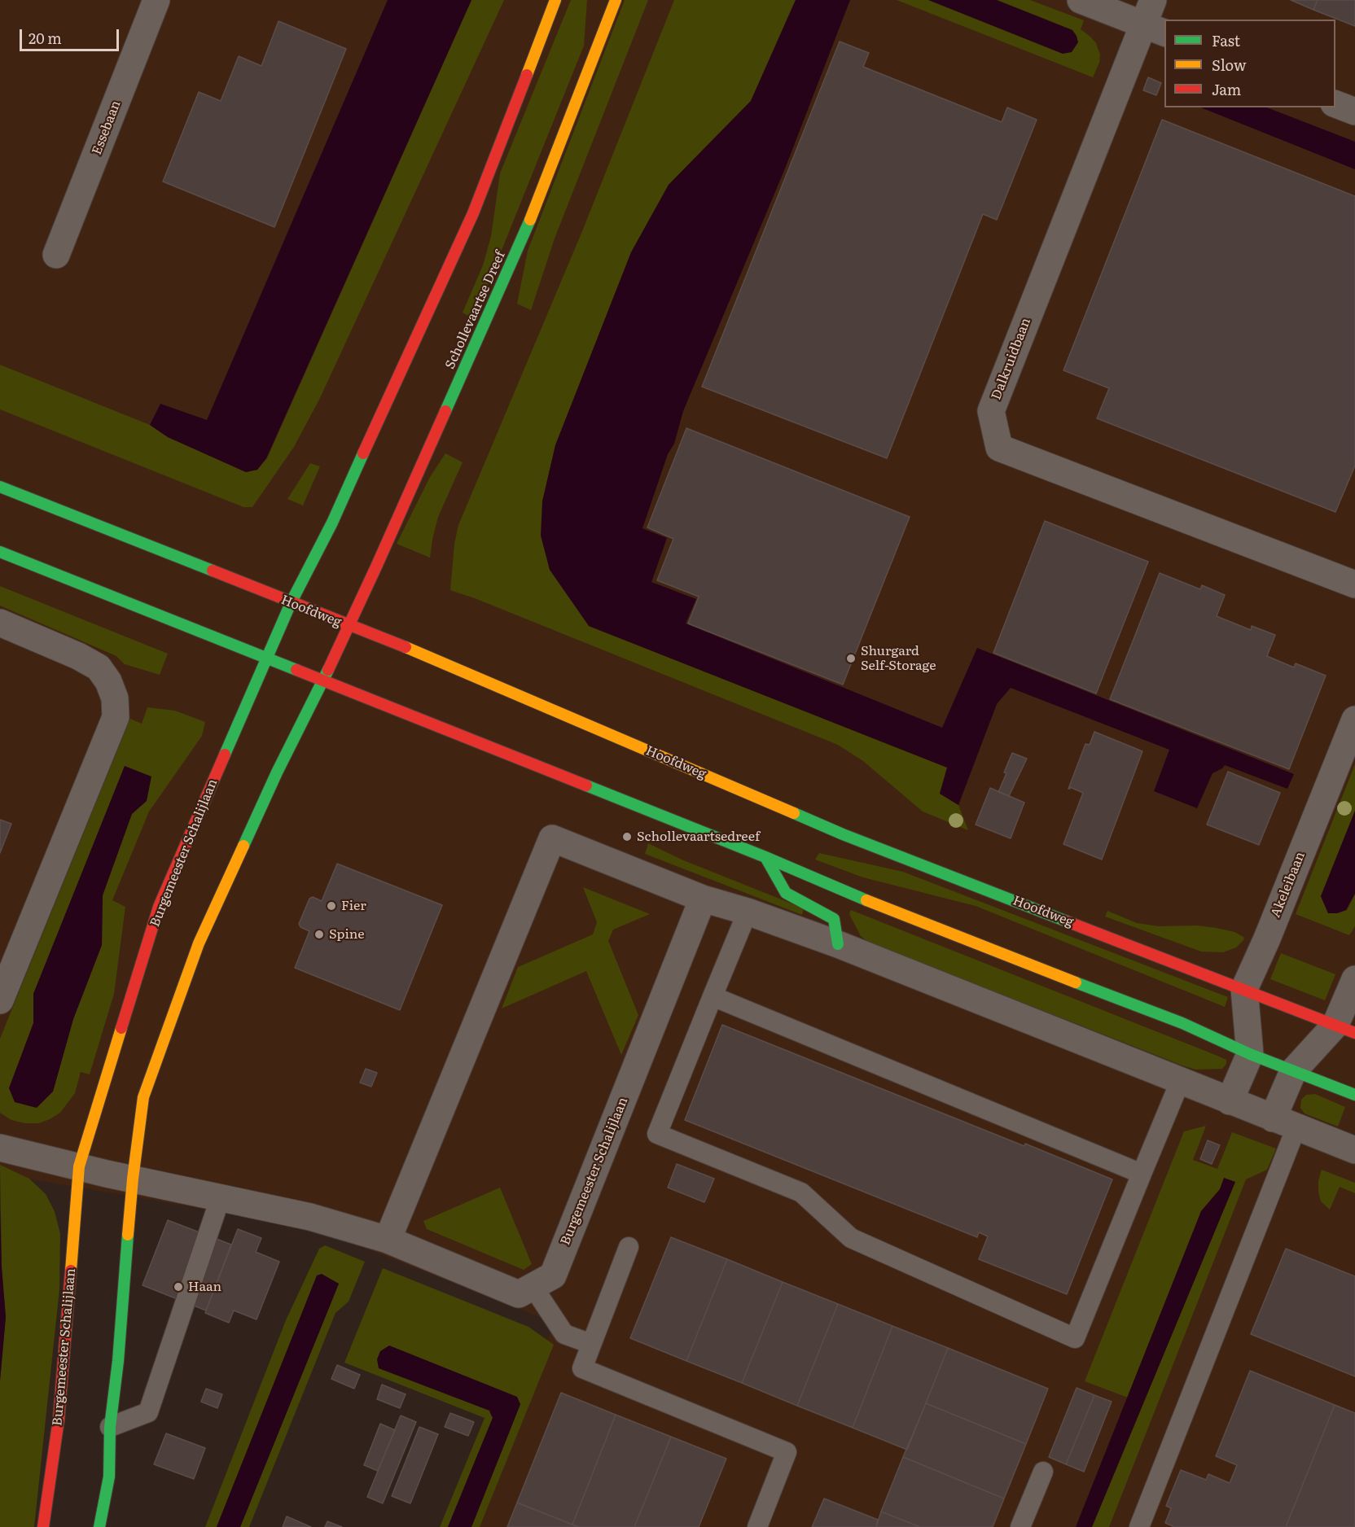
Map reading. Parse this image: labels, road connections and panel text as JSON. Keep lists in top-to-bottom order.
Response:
{
  "streets": {
    "main road": ["Schollevaartse Dreef", "Hoofdweg", "Burgemeester Schalijlaan"],
    "street": ["Essebaan", "Dalkruidbaan", "Akeleibaan"]
  },
  "crossings": [
    ["Schollevaartse Dreef", "Hoofdweg"],
    ["Hoofdweg", "Burgemeester Schalijlaan"],
    ["Hoofdweg", "Akeleibaan"]
  ],
  "places": [
    "Shurgard Self-Storage",
    "Schollevaartsedreef",
    "Fier",
    "Spine",
    "Haan"
  ],
  "legend": ["Fast", "Slow", "Jam"],
  "scale_bar": "20 m"
}
